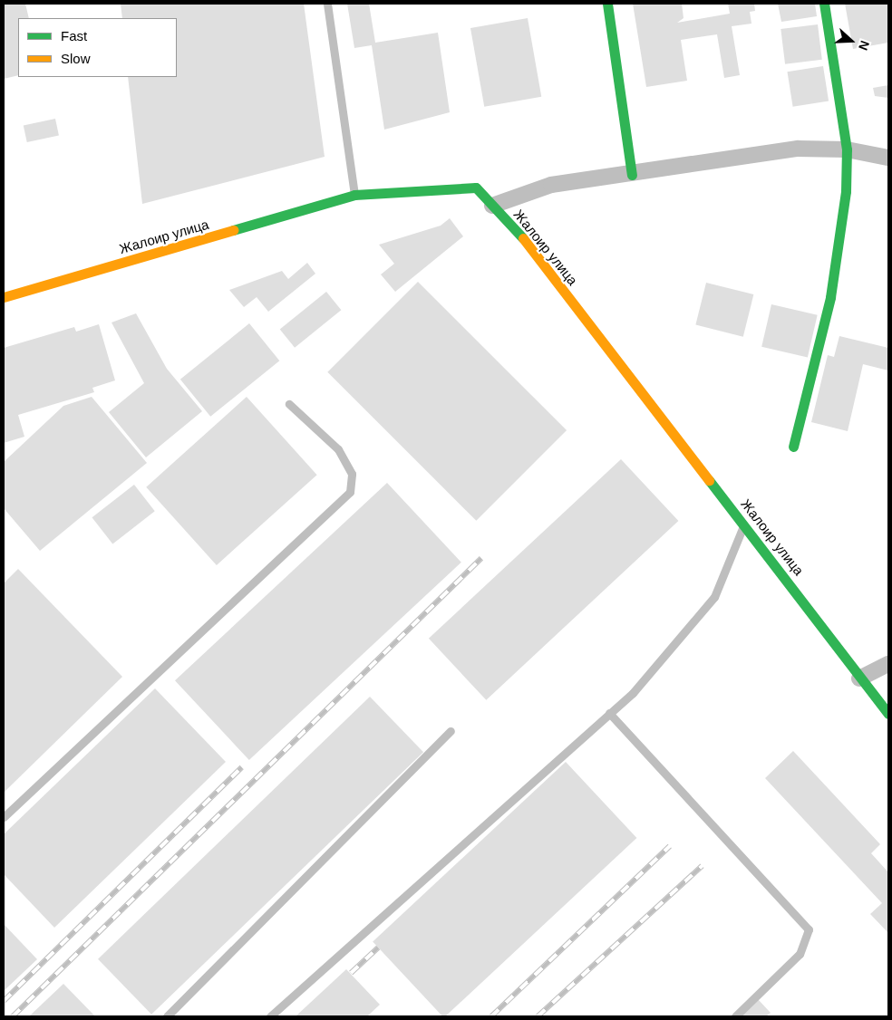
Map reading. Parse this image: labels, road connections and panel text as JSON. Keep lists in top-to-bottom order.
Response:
{
  "streets": {
    "street": ["Жалоир улица"]
  },
  "legend": ["Fast", "Slow"],
  "north": "right"
}
